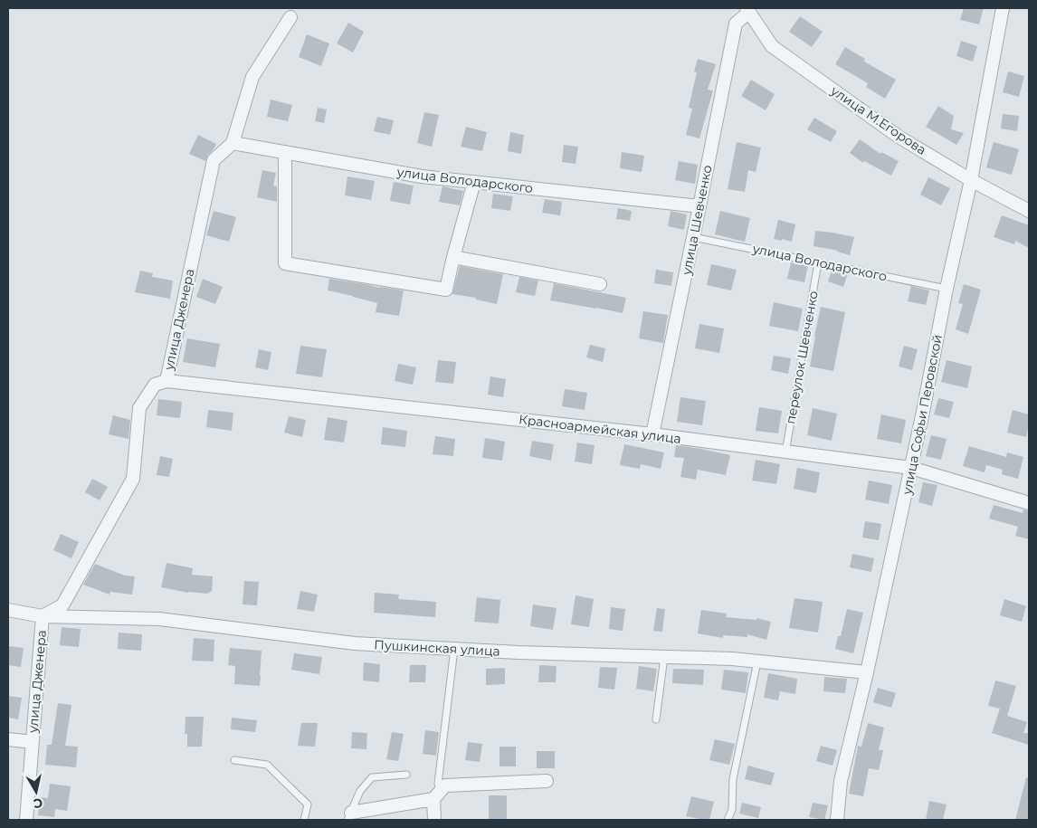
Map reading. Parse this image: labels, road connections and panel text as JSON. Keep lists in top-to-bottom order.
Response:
{
  "streets": {
    "street": [
      "улица М.Егорова",
      "улица Володарского",
      "улица Шевченко",
      "улица Дженера",
      "улица Софьи Перовской",
      "Красноармейская улица",
      "Пушкинская улица"
    ],
    "lane": ["переулок Шевченко"]
  },
  "crossings": [
    ["улица М.Егорова", "улица Шевченко"],
    ["улица М.Егорова", "улица Софьи Перовской"],
    ["улица Володарского", "улица Шевченко"],
    ["улица Володарского", "улица Дженера"],
    ["улица Володарского", "переулок Шевченко"],
    ["улица Володарского", "улица Софьи Перовской"],
    ["улица Шевченко", "Красноармейская улица"],
    ["улица Дженера", "Красноармейская улица"],
    ["улица Дженера", "Пушкинская улица"],
    ["переулок Шевченко", "Красноармейская улица"],
    ["улица Софьи Перовской", "Красноармейская улица"],
    ["улица Софьи Перовской", "Пушкинская улица"]
  ],
  "north": "bottom"
}
